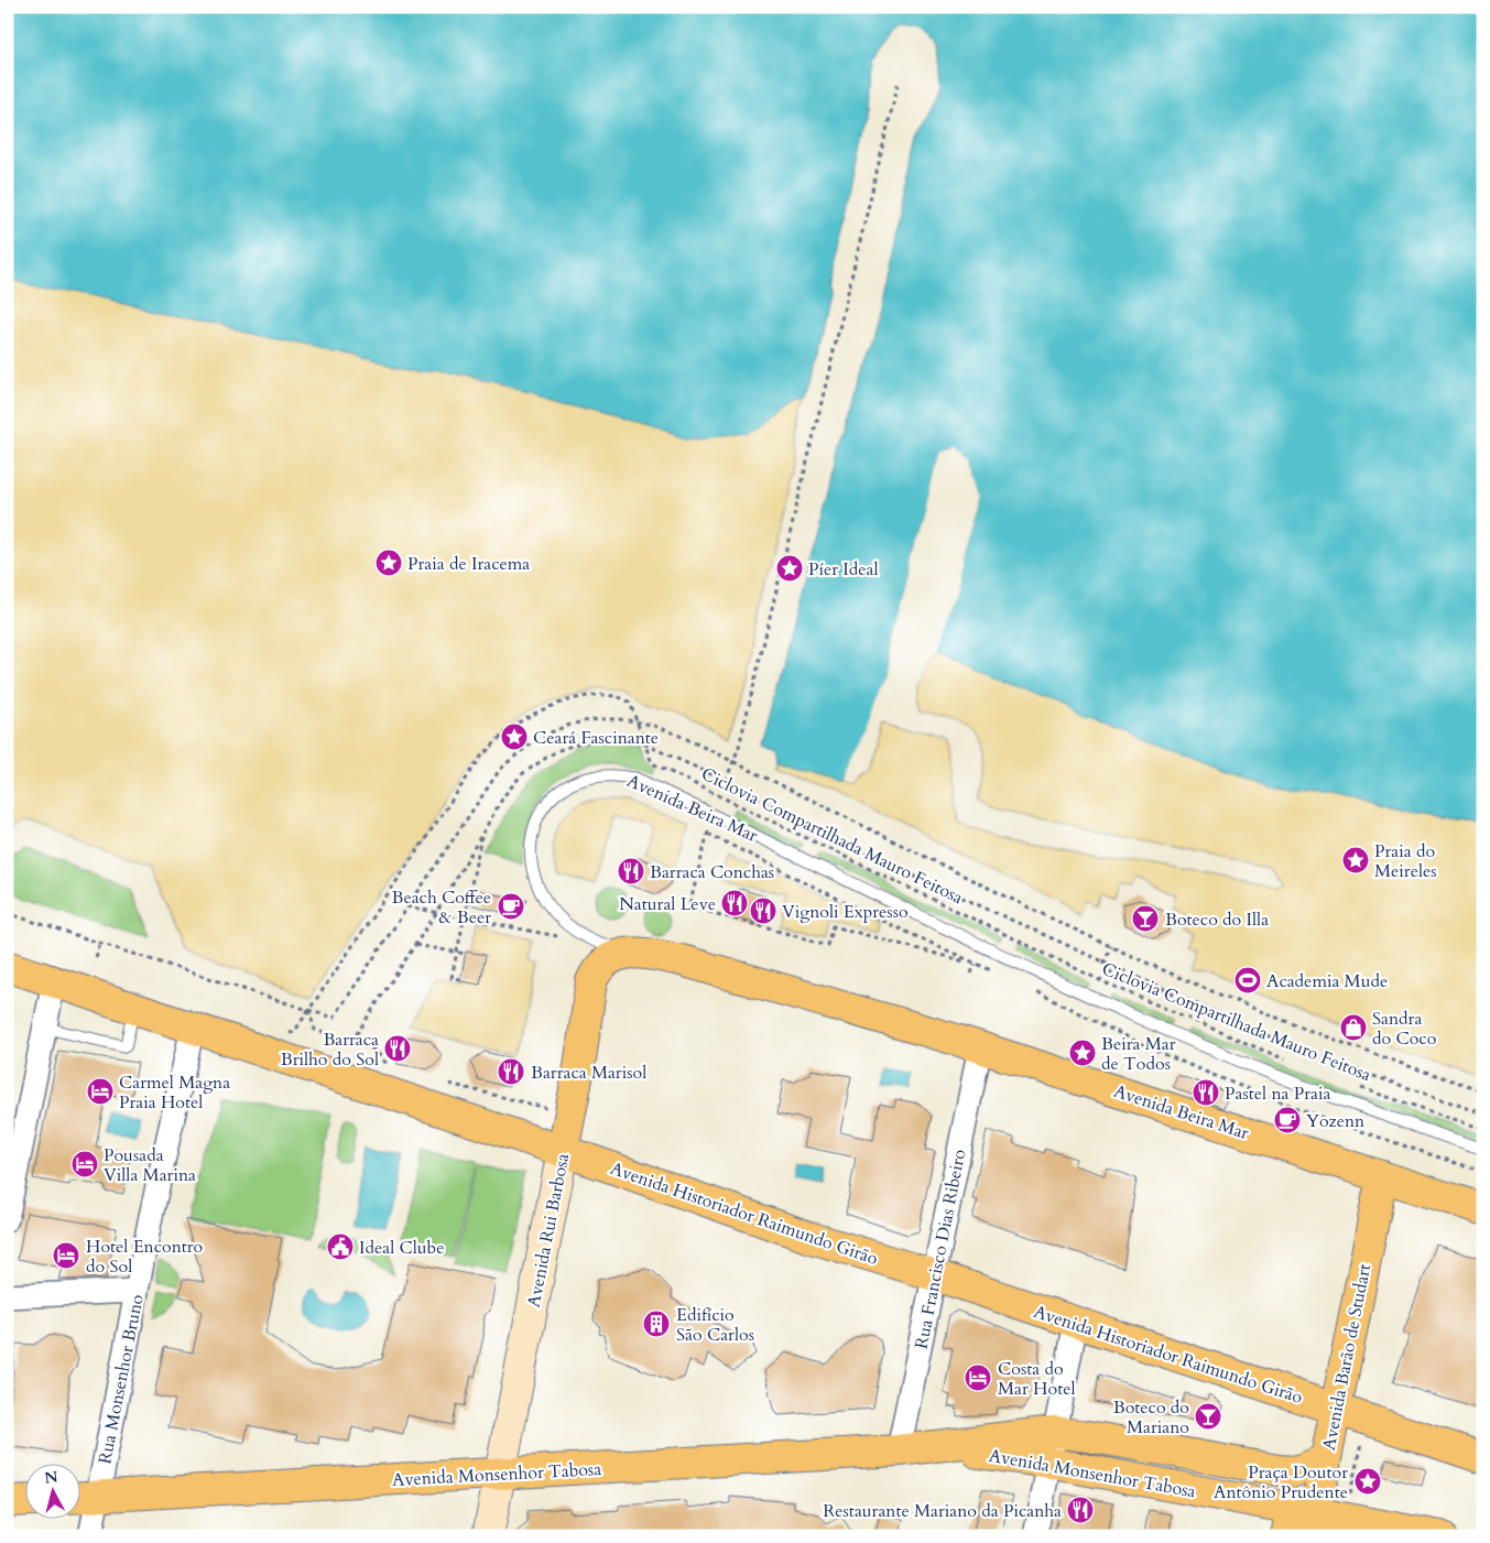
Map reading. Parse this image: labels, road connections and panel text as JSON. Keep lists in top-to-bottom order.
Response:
{
  "streets": {
    "main road": [
      "Avenida Beira Mar",
      "Avenida Historiador Raimundo Girão",
      "Avenida Rui Barbosa",
      "Avenida Barão de Studart",
      "Avenida Monsenhor Tabosa"
    ],
    "street": ["Rua Francisco Dias Ribeiro", "Rua Monsenhor Bruno"],
    "path": ["Ciclovia Compartilhada Mauro Feitosa"]
  },
  "crossings": [
    ["Avenida Beira Mar", "Avenida Rui Barbosa"],
    ["Avenida Beira Mar", "Rua Francisco Dias Ribeiro"],
    ["Avenida Beira Mar", "Avenida Barão de Studart"],
    ["Avenida Historiador Raimundo Girão", "Avenida Rui Barbosa"],
    ["Avenida Historiador Raimundo Girão", "Rua Francisco Dias Ribeiro"],
    ["Avenida Historiador Raimundo Girão", "Avenida Barão de Studart"],
    ["Avenida Historiador Raimundo Girão", "Rua Monsenhor Bruno"],
    ["Avenida Rui Barbosa", "Avenida Monsenhor Tabosa"],
    ["Rua Francisco Dias Ribeiro", "Avenida Monsenhor Tabosa"],
    ["Avenida Barão de Studart", "Avenida Monsenhor Tabosa"],
    ["Rua Monsenhor Bruno", "Avenida Monsenhor Tabosa"]
  ],
  "places": {
    "place": [
      "Praia de Iracema",
      "Píer Ideal",
      "Ceará Fascinante",
      "Praia do Meireles",
      "Beira Mar de Todos",
      "Praça Doutor Antônio Prudente"
    ],
    "restaurant": [
      "Barraca Conchas",
      "Natural Leve",
      "Vignoli Expresso",
      "Barraca Brilho do Sol",
      "Barraca Marisol",
      "Pastel na Praia",
      "Restaurante Mariano da Picanha"
    ],
    "cafe": ["Beach Coffee & Beer", "Yozenn"],
    "bar": ["Boteco do Illa", "Boteco do Mariano"],
    "sports": ["Academia Mude"],
    "shop": ["Sandra do Coco"],
    "hotel": [
      "Carmel Magna Praia Hotel",
      "Pousada Villa Marina",
      "Hotel Encontro do Sol",
      "Costa do Mar Hotel"
    ],
    "public building": ["Ideal Clube"],
    "building": ["Edifício São Carlos"]
  },
  "north": "top"
}
